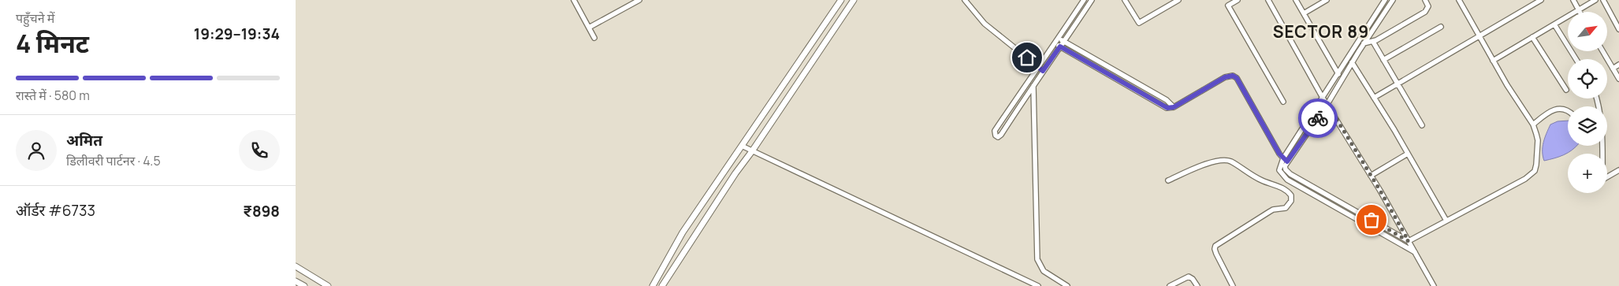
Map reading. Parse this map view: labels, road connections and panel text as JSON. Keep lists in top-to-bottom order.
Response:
{
  "districts": ["SECTOR 89"],
  "north": "top right",
  "page": {
    "heading": ["4 मिनट", "पहुँचने में", "19:29–19:34"],
    "panel": [
      "अमित",
      "डिलीवरी पार्टनर · 4.5",
      "ऑर्डर #6733",
      "₹898"
    ],
    "map_buttons": "+",
    "bar": "रास्ते में · 580 m"
  }
}
